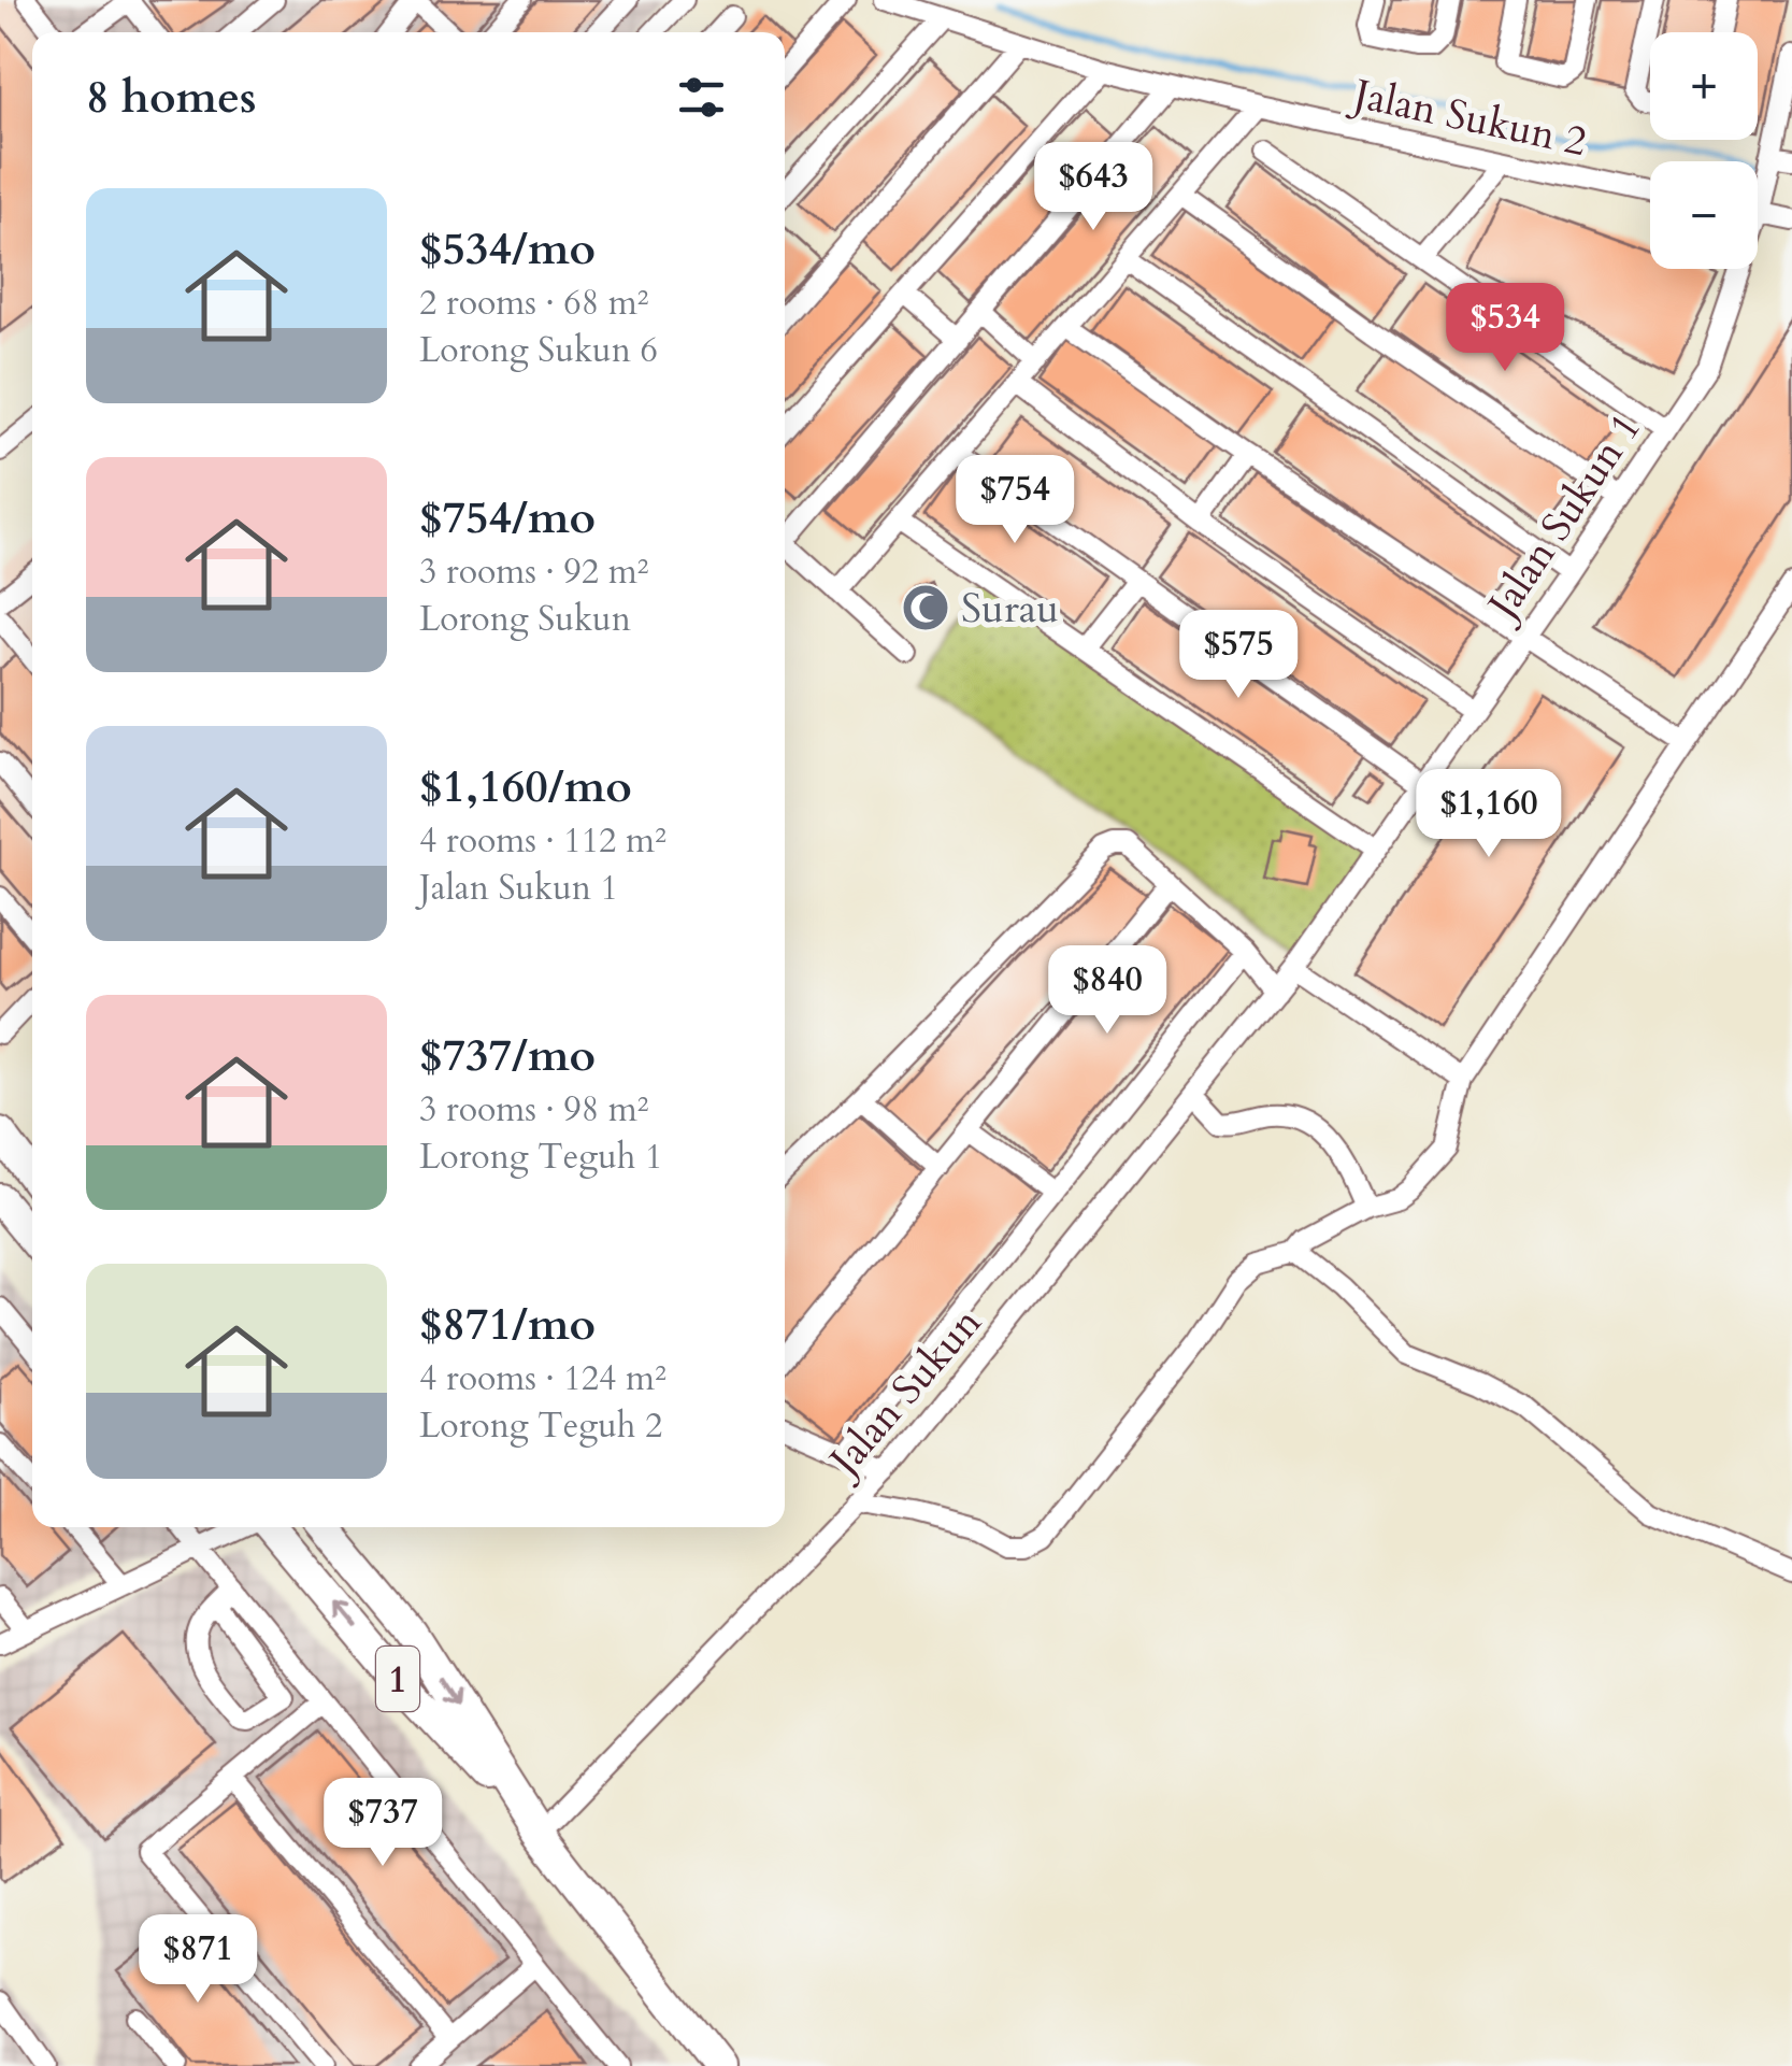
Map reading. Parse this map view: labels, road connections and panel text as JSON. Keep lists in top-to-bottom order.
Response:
{
  "streets": {
    "highway": ["1"],
    "street": ["Jalan Sukun 2", "Jalan Sukun 1", "Jalan Sukun"]
  },
  "crossings": [
    ["Jalan Sukun 1", "Jalan Sukun"],
    ["Jalan Sukun", "1"]
  ],
  "places": {
    "mosque": ["Surau"]
  },
  "page": {
    "map_buttons": ["+", "−"],
    "heading": "8 homes",
    "price": [
      "$643",
      "$534",
      "$754",
      "$575",
      "$1,160",
      "$840",
      "$737",
      "$871"
    ],
    "list": [
      {
        "name": "$534/mo",
        "note": "2 rooms · 68 m² · Lorong Sukun 6"
      },
      {
        "name": "$754/mo",
        "note": "3 rooms · 92 m² · Lorong Sukun"
      },
      {
        "name": "$1,160/mo",
        "note": "4 rooms · 112 m² · Jalan Sukun 1"
      },
      {
        "name": "$737/mo",
        "note": "3 rooms · 98 m² · Lorong Teguh 1"
      },
      {
        "name": "$871/mo",
        "note": "4 rooms · 124 m² · Lorong Teguh 2"
      }
    ]
  }
}
